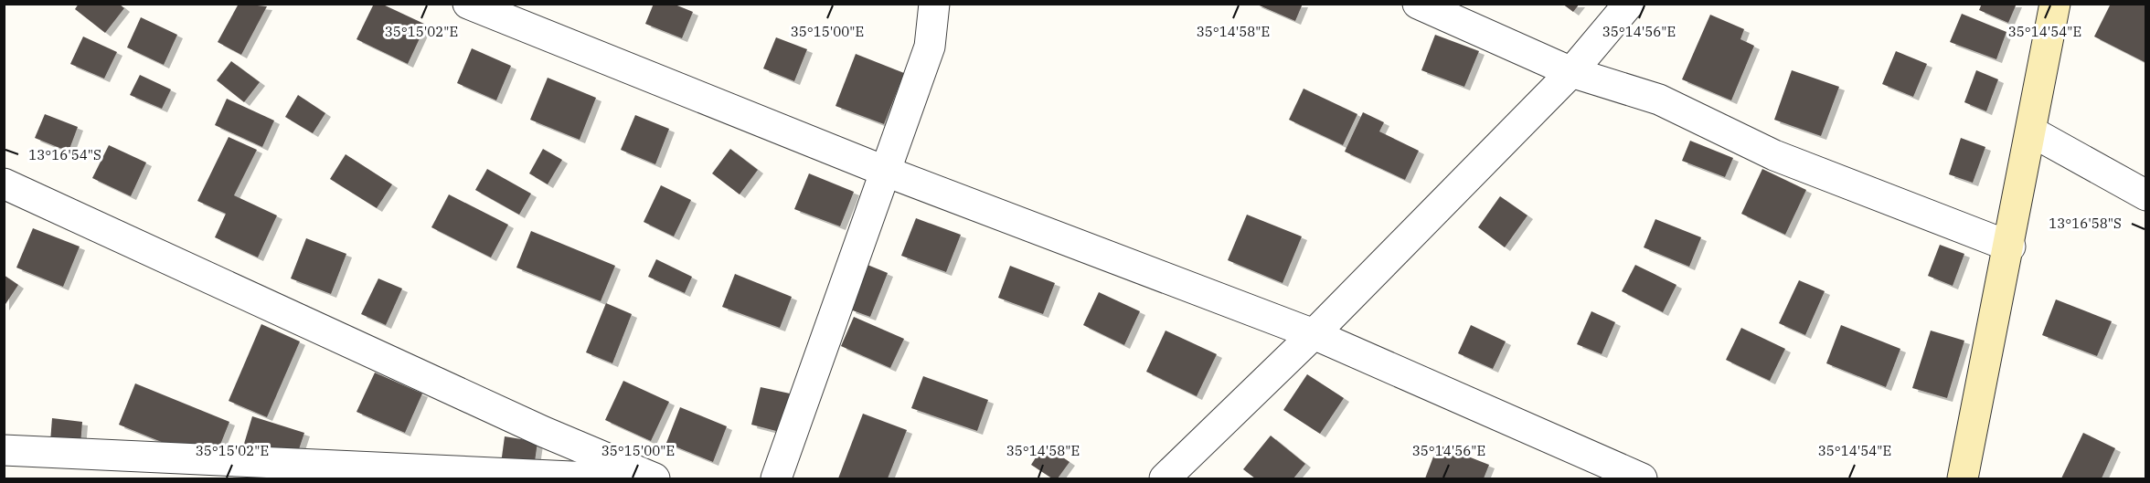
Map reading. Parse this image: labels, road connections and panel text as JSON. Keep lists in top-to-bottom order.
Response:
{
  "coordinates": [
    "35°15'02\"E",
    "35°15'00\"E",
    "35°14'58\"E",
    "35°14'56\"E",
    "35°14'54\"E",
    "13°16'54\"S",
    "13°16'58\"S"
  ]
}
